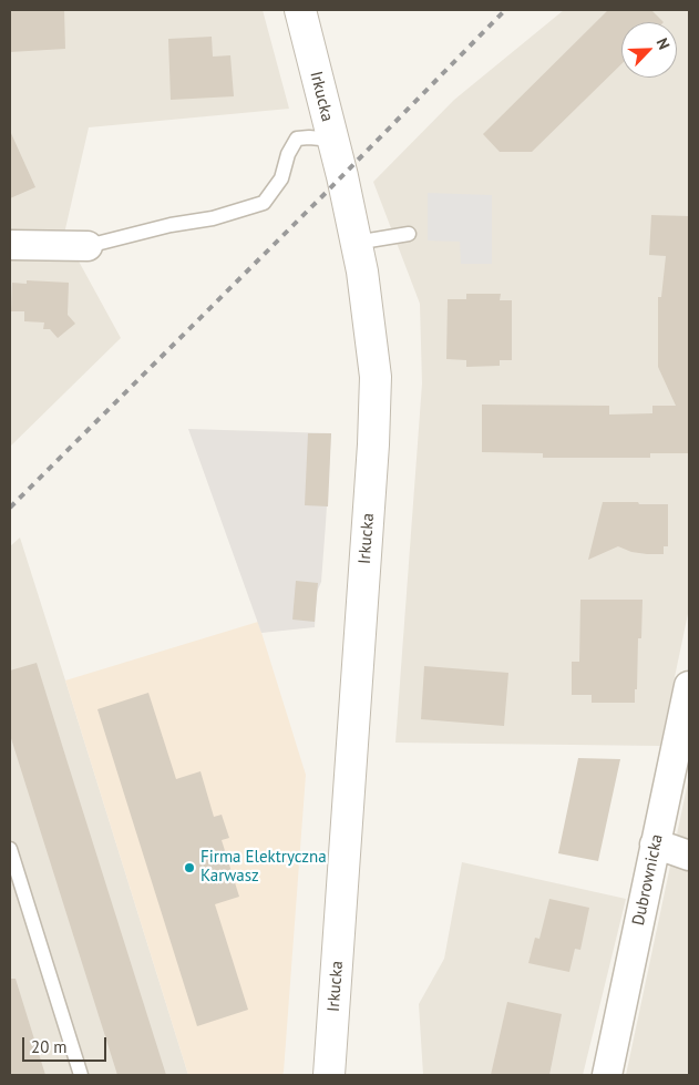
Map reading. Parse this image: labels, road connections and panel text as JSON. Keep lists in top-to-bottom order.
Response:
{
  "streets": {
    "street": ["Irkucka", "Dubrownicka"]
  },
  "places": ["Firma Elektryczna Karwasz"],
  "scale_bar": "20 m",
  "north": "top right"
}
